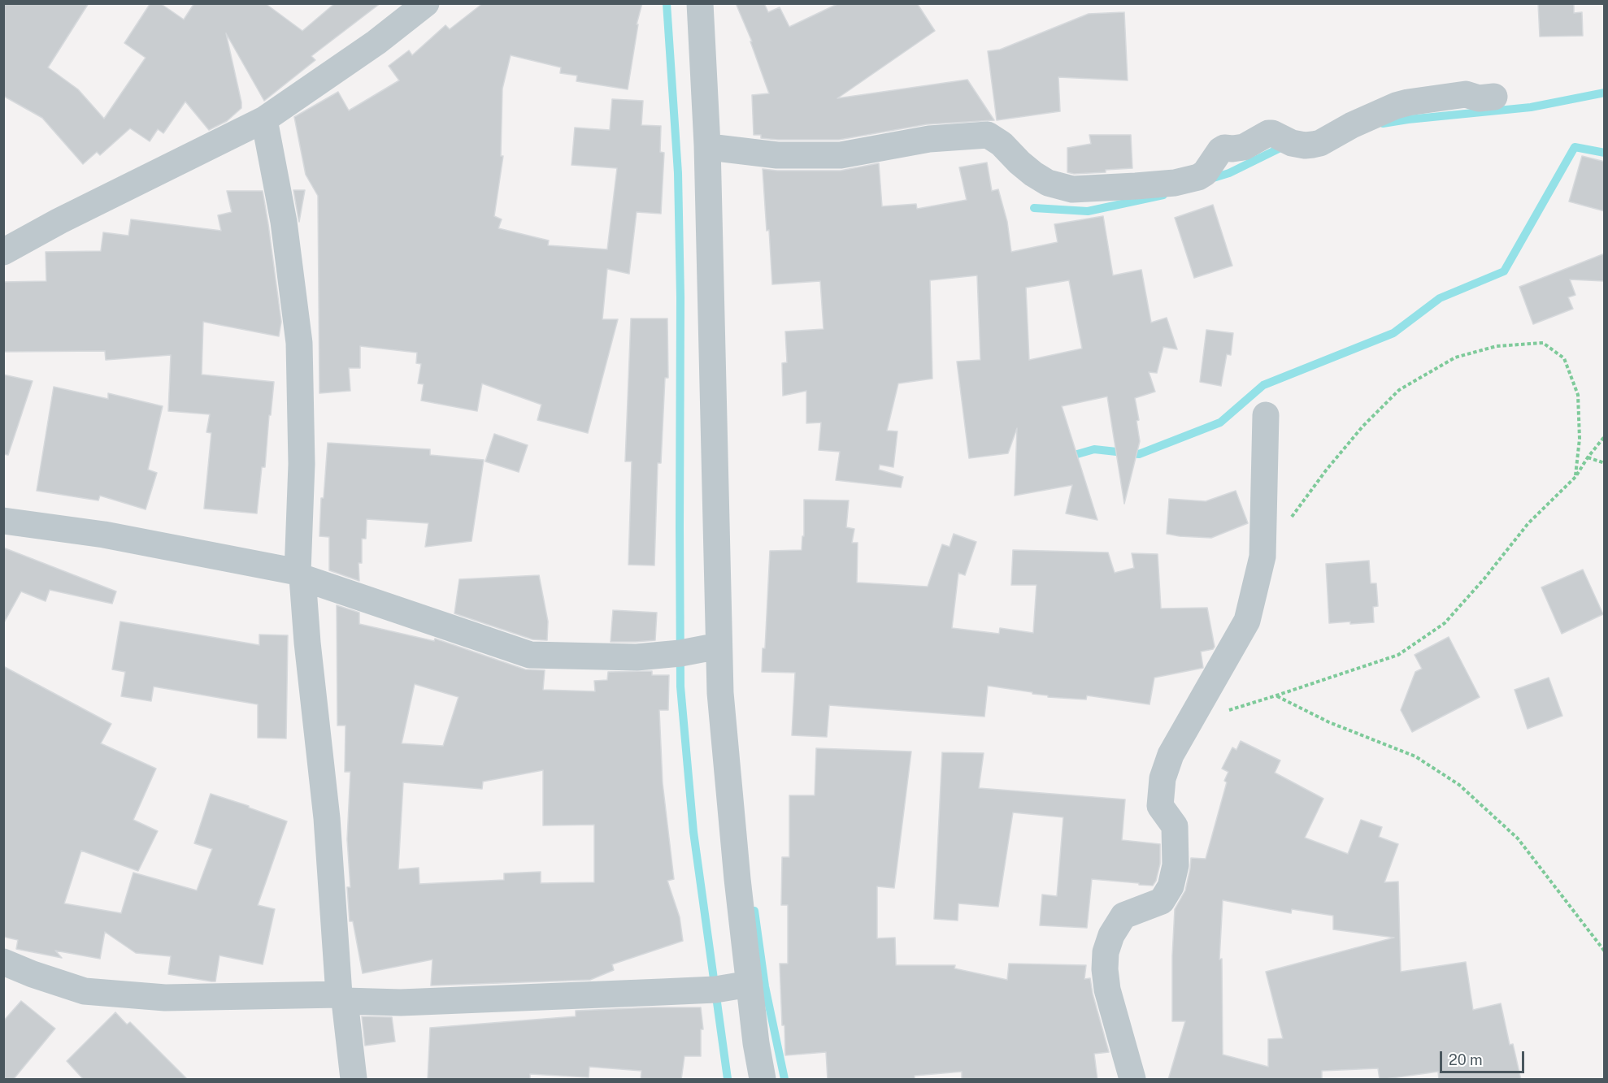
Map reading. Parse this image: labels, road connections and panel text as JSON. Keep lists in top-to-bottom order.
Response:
{
  "scale_bar": "20 m"
}
